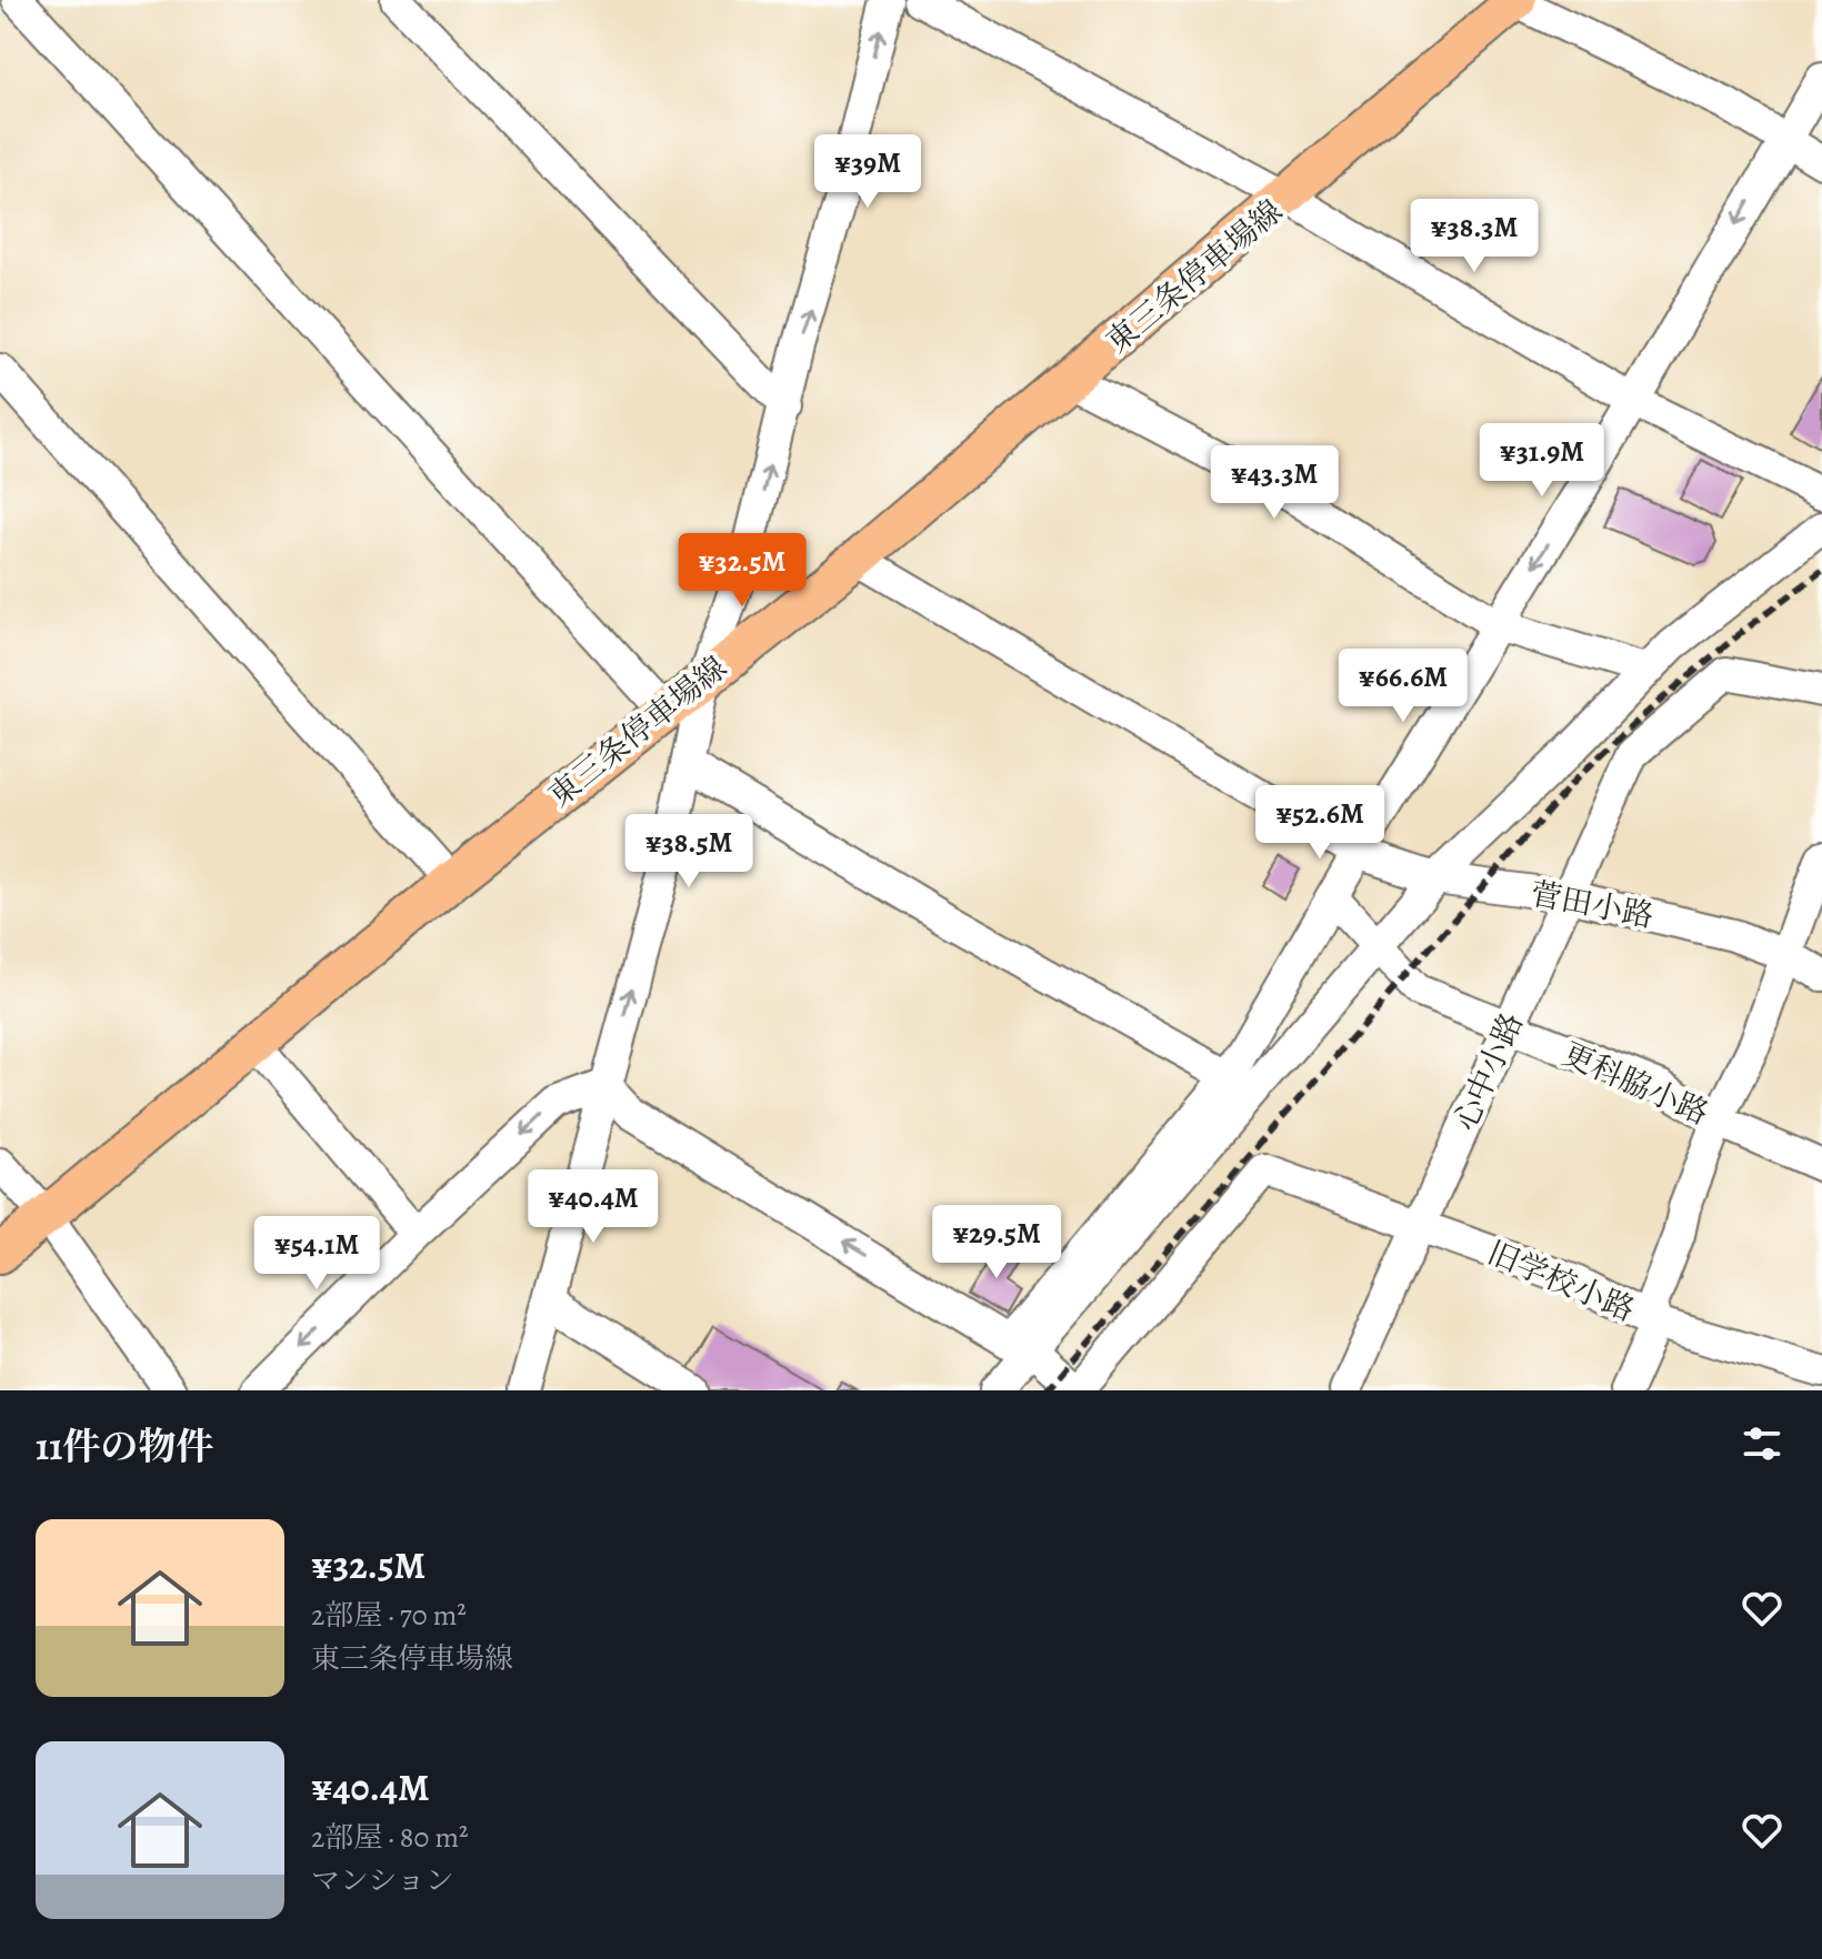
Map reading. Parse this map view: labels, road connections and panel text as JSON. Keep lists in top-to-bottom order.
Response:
{
  "streets": {
    "main road": ["東三条停車場線"],
    "street": [
      "菅田小路",
      "心中小路",
      "更科脇小路",
      "旧学校小路"
    ]
  },
  "crossings": [
    ["東三条停車場線", "菅田小路"],
    ["菅田小路", "心中小路"],
    ["心中小路", "更科脇小路"],
    ["心中小路", "旧学校小路"]
  ],
  "page": {
    "price": [
      "¥39M",
      "¥38.3M",
      "¥31.9M",
      "¥43.3M",
      "¥32.5M",
      "¥66.6M",
      "¥52.6M",
      "¥38.5M",
      "¥40.4M",
      "¥29.5M",
      "¥54.1M"
    ],
    "heading": "11件の物件",
    "list": [
      {
        "name": "¥32.5M",
        "note": "2部屋 · 70 m² · 東三条停車場線"
      },
      {
        "name": "¥40.4M",
        "note": "2部屋 · 80 m² · マンション"
      }
    ]
  }
}
